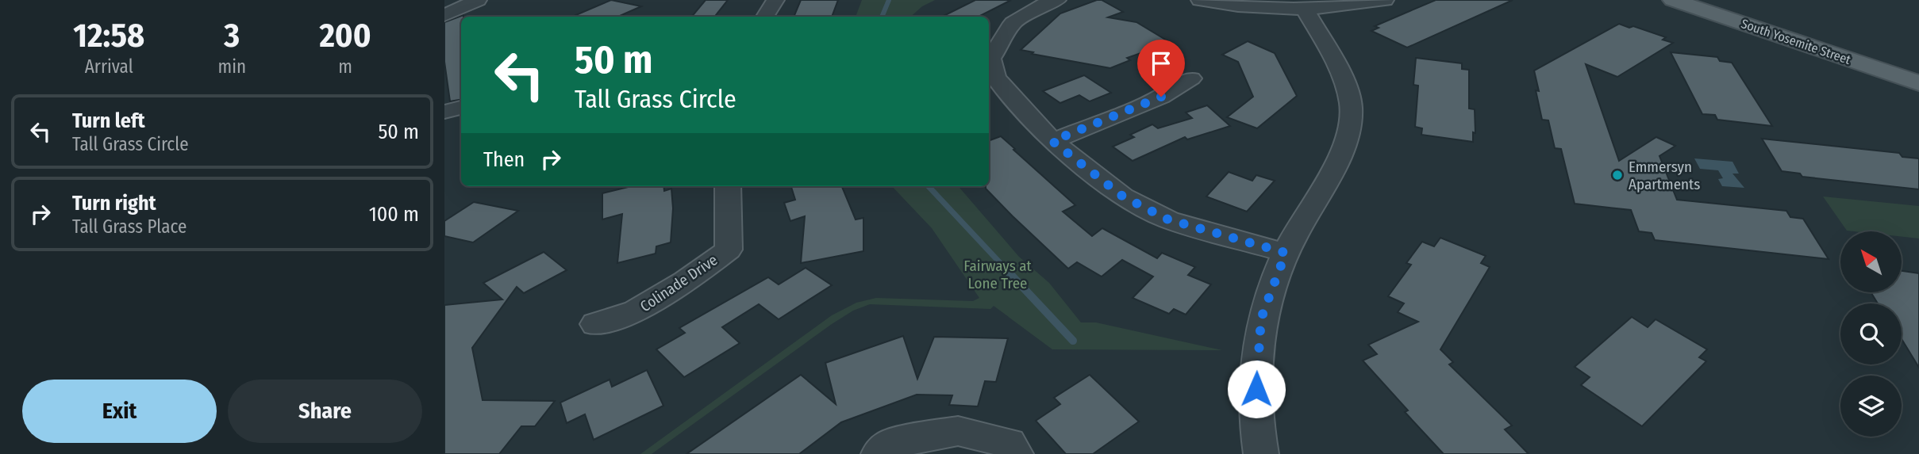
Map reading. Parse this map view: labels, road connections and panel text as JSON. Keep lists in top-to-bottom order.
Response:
{
  "streets": {
    "main road": ["South Yosemite Street"],
    "street": ["Colinade Drive"]
  },
  "parks": ["Fairways at Lone Tree"],
  "places": ["Emmersyn Apartments"],
  "north": "top left",
  "page": {
    "eta": [
      "12:58",
      "Arrival",
      "3",
      "min",
      "200",
      "m"
    ],
    "turn": ["50 m", "Tall Grass Circle"],
    "list": [
      {
        "name": "Turn left",
        "note": "Tall Grass Circle",
        "value": "50 m"
      },
      {
        "name": "Turn right",
        "note": "Tall Grass Place",
        "value": "100 m"
      }
    ],
    "then": "Then",
    "buttons": ["Exit", "Share"]
  }
}
